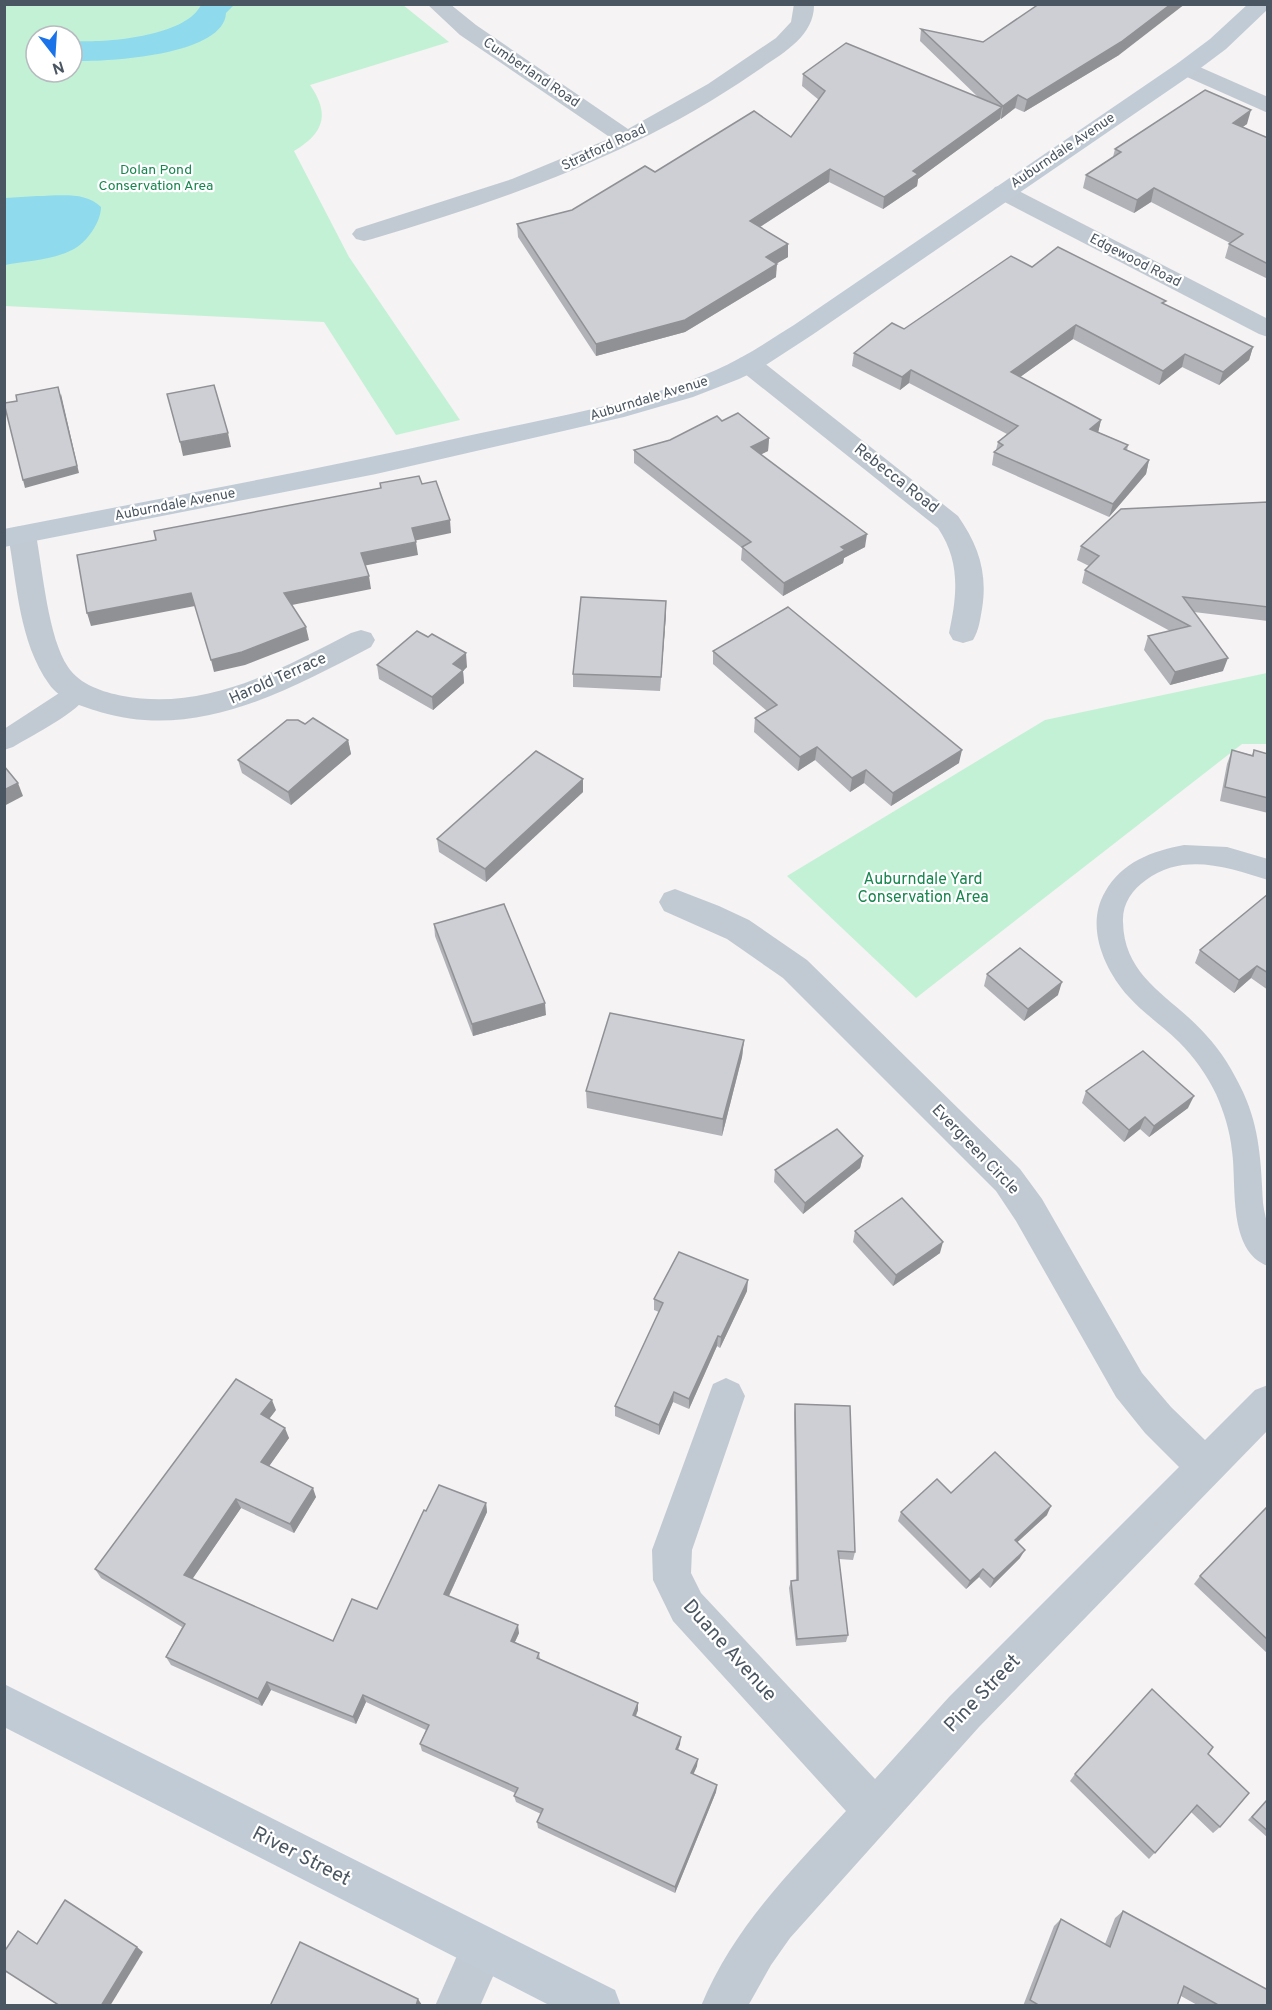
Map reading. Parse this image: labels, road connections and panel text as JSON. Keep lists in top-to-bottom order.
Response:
{
  "streets": {
    "street": [
      "Cumberland Road",
      "Stratford Road",
      "Auburndale Avenue",
      "Edgewood Road",
      "Rebecca Road",
      "Harold Terrace",
      "Evergreen Circle",
      "Duane Avenue",
      "Pine Street",
      "River Street"
    ]
  },
  "crossings": [
    ["Cumberland Road", "Stratford Road"],
    ["Auburndale Avenue", "Edgewood Road"],
    ["Auburndale Avenue", "Rebecca Road"],
    ["Auburndale Avenue", "Harold Terrace"],
    ["Evergreen Circle", "Pine Street"],
    ["Duane Avenue", "Pine Street"]
  ],
  "parks": ["Dolan Pond Conservation Area", "Auburndale Yard Conservation Area"],
  "north": "bottom"
}
